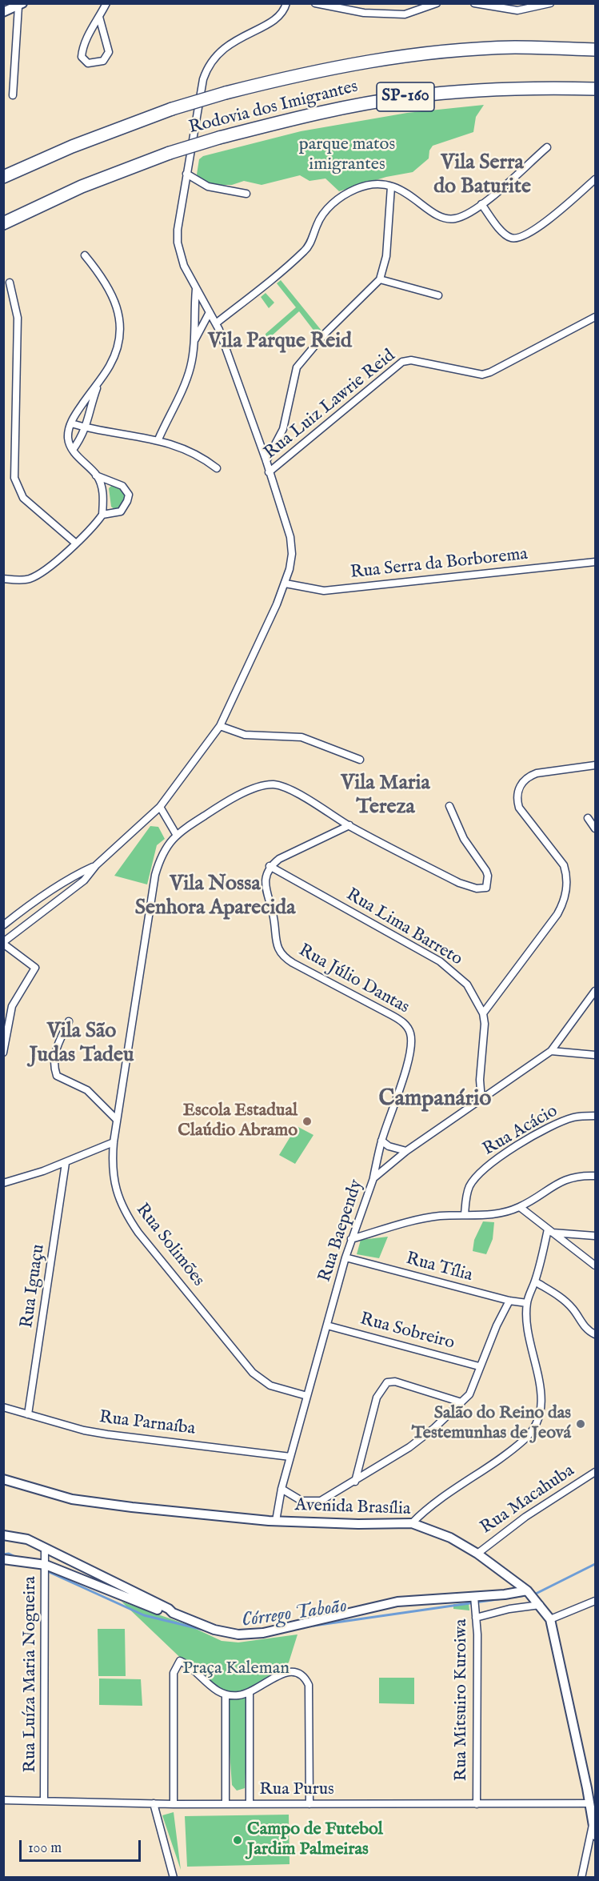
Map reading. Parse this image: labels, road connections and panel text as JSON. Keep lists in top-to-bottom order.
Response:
{
  "streets": {
    "highway": ["SP-160", "Rodovia dos Imigrantes"],
    "street": [
      "Rua Luiz Lawrie Reid",
      "Rua Serra da Borborema",
      "Rua Lima Barreto",
      "Rua Júlio Dantas",
      "Rua Acácio",
      "Rua Baependy",
      "Rua Solimões",
      "Rua Tília",
      "Rua Iguaçu",
      "Rua Sobreiro",
      "Rua Parnaíba",
      "Rua Macahuba",
      "Avenida Brasília",
      "Rua Luíza Maria Nogueira",
      "Rua Mitsuiro Kuroiwa",
      "Rua Purus"
    ]
  },
  "crossings": [
    ["Rua Lima Barreto", "Rua Júlio Dantas"],
    ["Rua Lima Barreto", "Rua Baependy"],
    ["Rua Júlio Dantas", "Rua Baependy"],
    ["Rua Baependy", "Rua Solimões"],
    ["Rua Baependy", "Rua Tília"],
    ["Rua Baependy", "Rua Sobreiro"],
    ["Rua Baependy", "Rua Parnaíba"],
    ["Rua Baependy", "Avenida Brasília"],
    ["Rua Iguaçu", "Rua Parnaíba"],
    ["Rua Macahuba", "Avenida Brasília"],
    ["Avenida Brasília", "Rua Purus"],
    ["Rua Luíza Maria Nogueira", "Rua Purus"],
    ["Rua Mitsuiro Kuroiwa", "Rua Purus"]
  ],
  "districts": [
    "Vila Serra do Baturite",
    "Vila Parque Reid",
    "Vila Maria Tereza",
    "Vila Nossa Senhora Aparecida",
    "Vila São Judas Tadeu",
    "Campanário"
  ],
  "water": ["Córrego Taboão"],
  "parks": ["parque matos imigrantes", "Praça Kaleman"],
  "places": ["Escola Estadual Claúdio Abramo", "Salão do Reino das Testemunhas de Jeová", "Campo de Futebol Jardim Palmeiras"],
  "scale_bar": "100 m"
}
